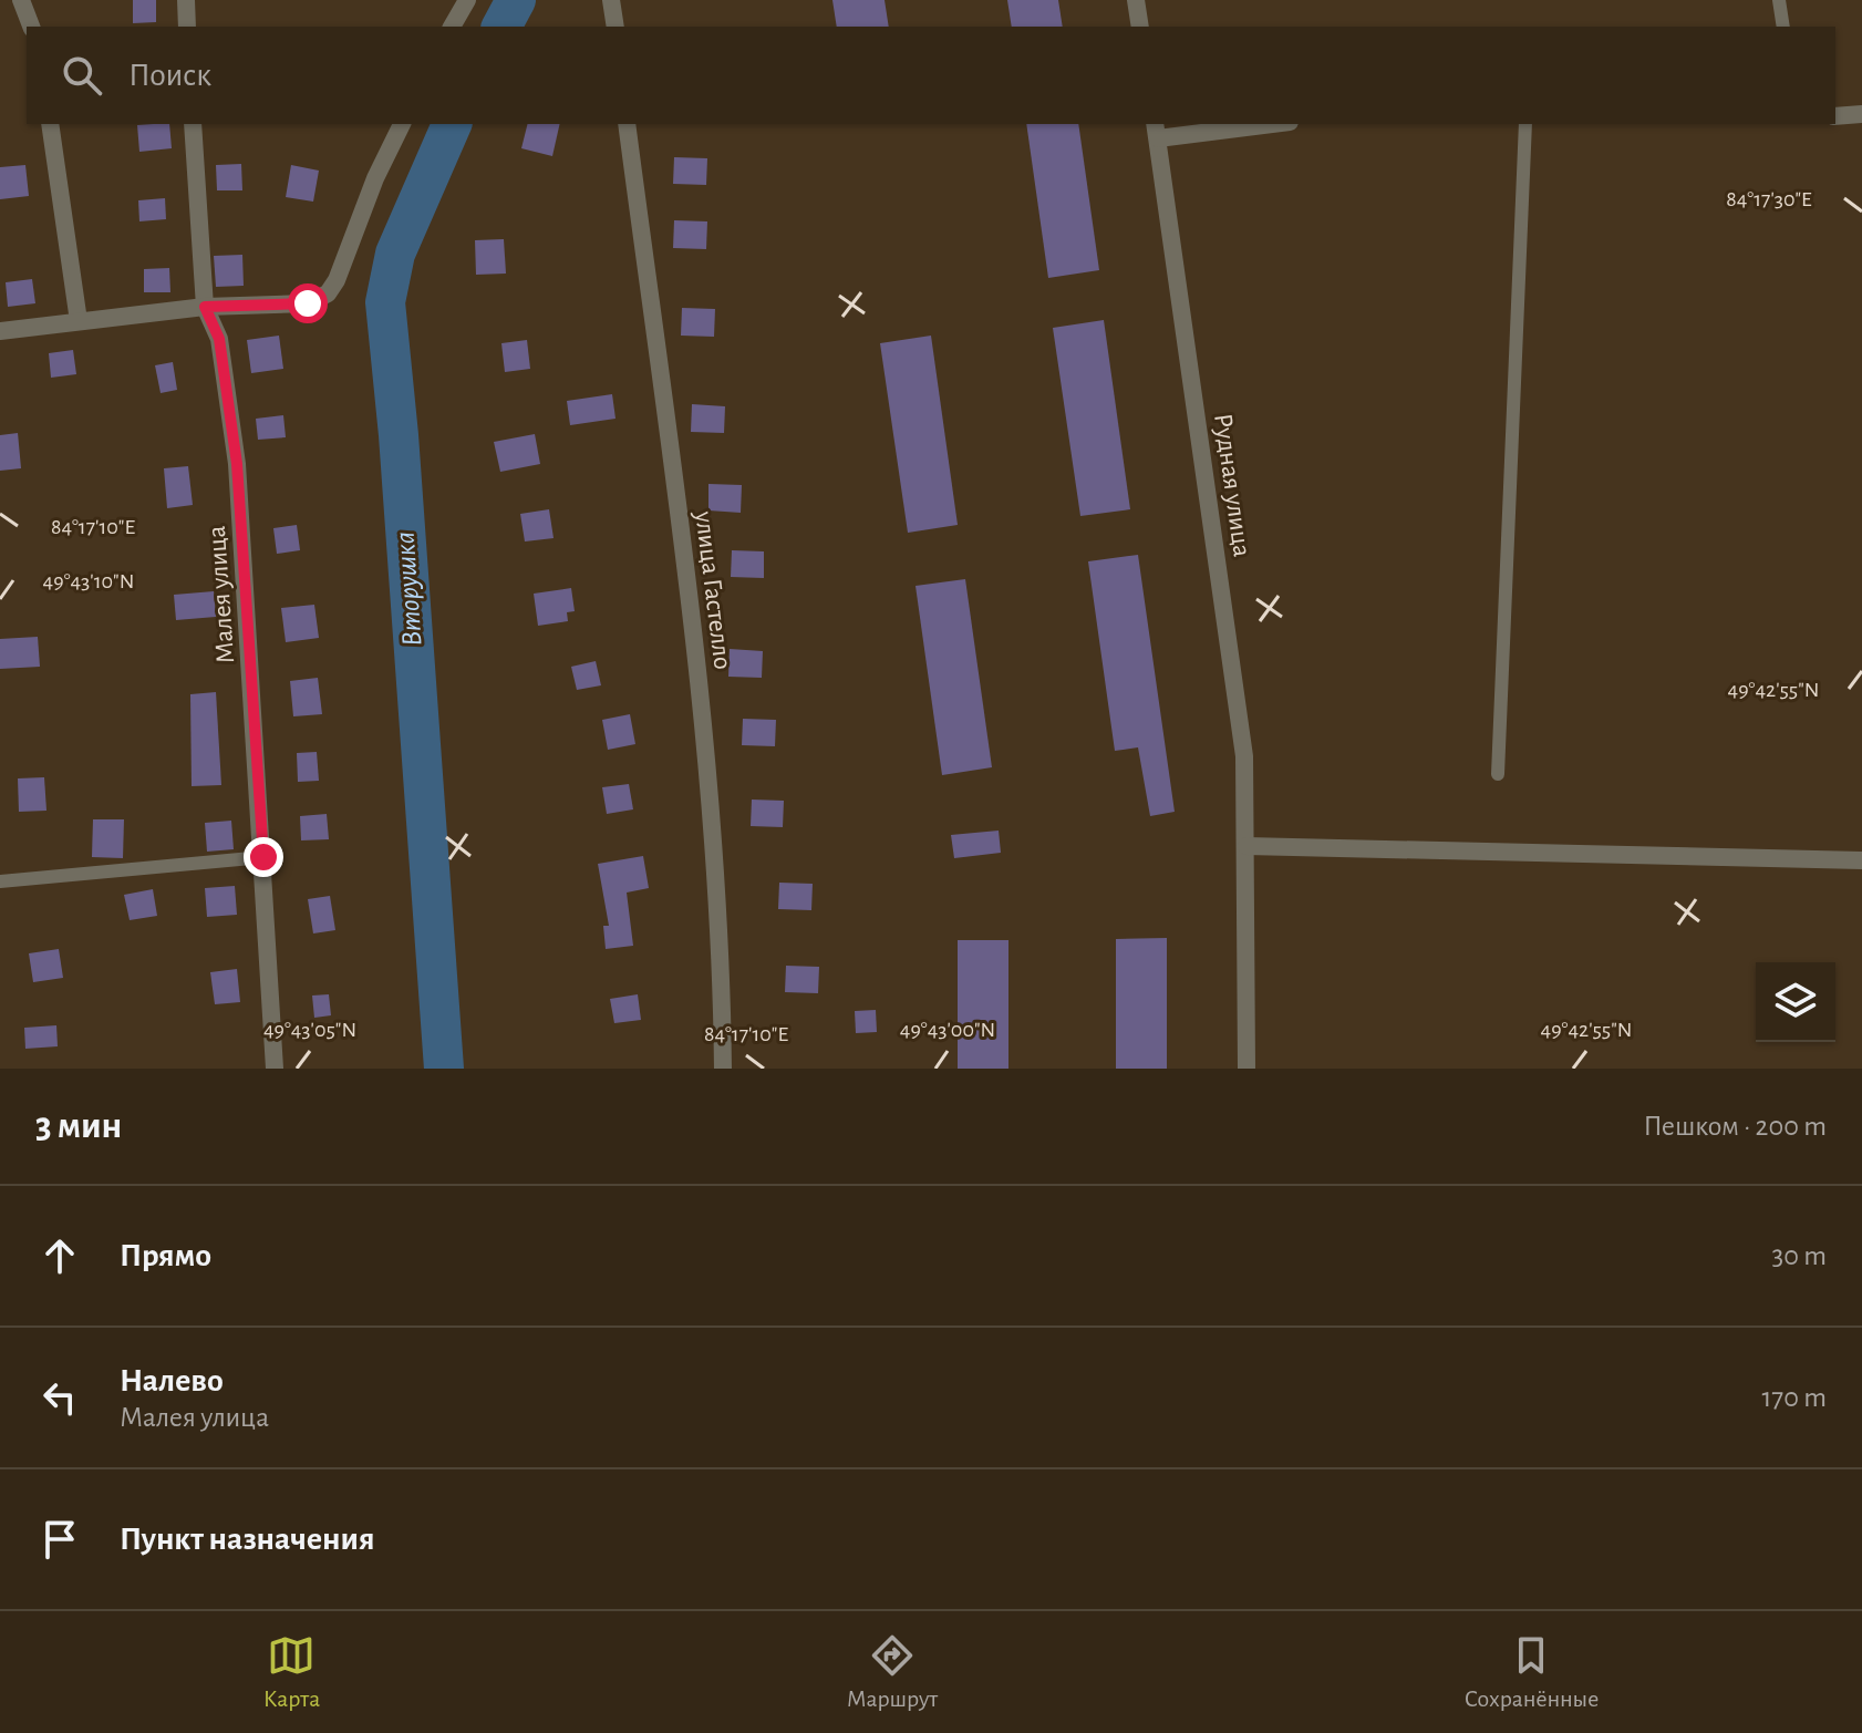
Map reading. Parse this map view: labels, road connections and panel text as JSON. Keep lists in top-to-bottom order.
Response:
{
  "streets": {
    "street": ["Рудная улица", "улица Гастелло", "Малея улица"]
  },
  "water": ["Вторушка"],
  "page": {
    "search": "Поиск",
    "heading": ["3 мин", "Пешком · 200 m"],
    "list": [
      ["Прямо", "30 m"],
      ["Налево", "Малея улица", "170 m"],
      "Пункт назначения"
    ],
    "nav": ["Карта", "Маршрут", "Сохранённые"]
  },
  "coordinates": [
    "84°17'30\"E",
    "84°17'10\"E",
    "49°43'10\"N",
    "49°42'55\"N",
    "49°43'05\"N",
    "49°43'00\"N"
  ]
}
